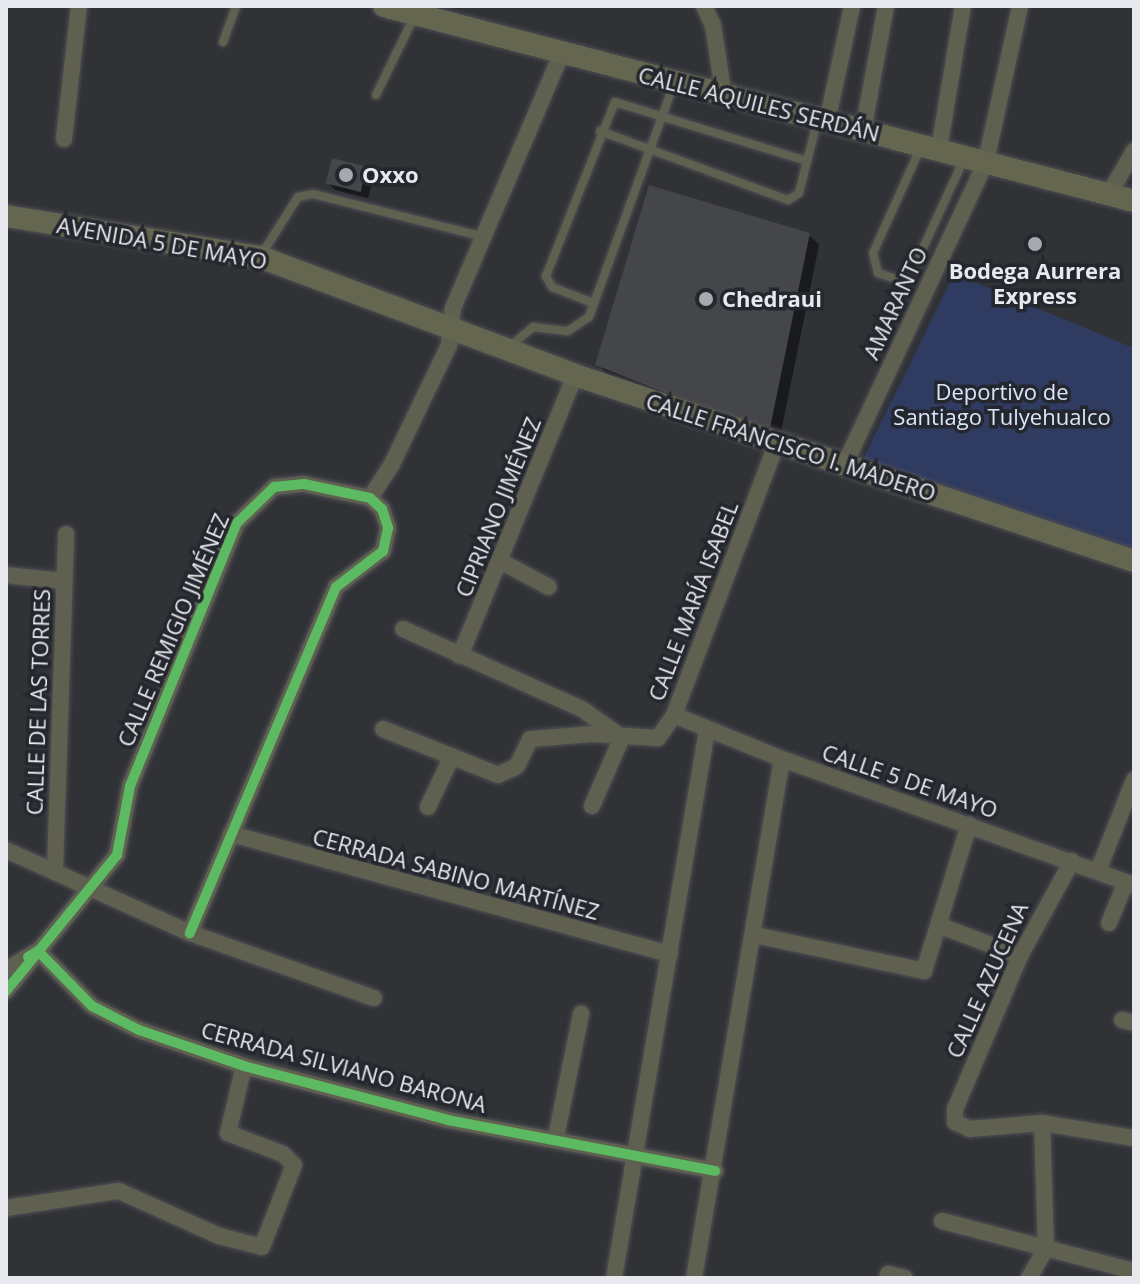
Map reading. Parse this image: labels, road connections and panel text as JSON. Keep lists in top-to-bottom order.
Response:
{
  "streets": {
    "main road": ["CALLE AQUILES SERDÁN", "AVENIDA 5 DE MAYO", "CALLE FRANCISCO I. MADERO"],
    "street": [
      "AMARANTO",
      "CIPRIANO JIMÉNEZ",
      "CALLE MARÍA ISABEL",
      "CALLE REMIGIO JIMÉNEZ",
      "CALLE DE LAS TORRES",
      "CALLE 5 DE MAYO",
      "CERRADA SABINO MARTÍNEZ",
      "CALLE AZUCENA",
      "CERRADA SILVIANO BARONA"
    ]
  },
  "crossings": [
    ["CALLE AQUILES SERDÁN", "AMARANTO"],
    ["AVENIDA 5 DE MAYO", "CALLE FRANCISCO I. MADERO"],
    ["AMARANTO", "CALLE FRANCISCO I. MADERO"],
    ["CALLE FRANCISCO I. MADERO", "CIPRIANO JIMÉNEZ"],
    ["CALLE FRANCISCO I. MADERO", "CALLE MARÍA ISABEL"],
    ["CALLE MARÍA ISABEL", "CALLE 5 DE MAYO"],
    ["CALLE REMIGIO JIMÉNEZ", "CERRADA SILVIANO BARONA"],
    ["CALLE 5 DE MAYO", "CALLE AZUCENA"]
  ],
  "parks": ["Deportivo de Santiago Tulyehualco"],
  "places": ["Oxxo", "Bodega Aurrera Express", "Chedraui"]
}
